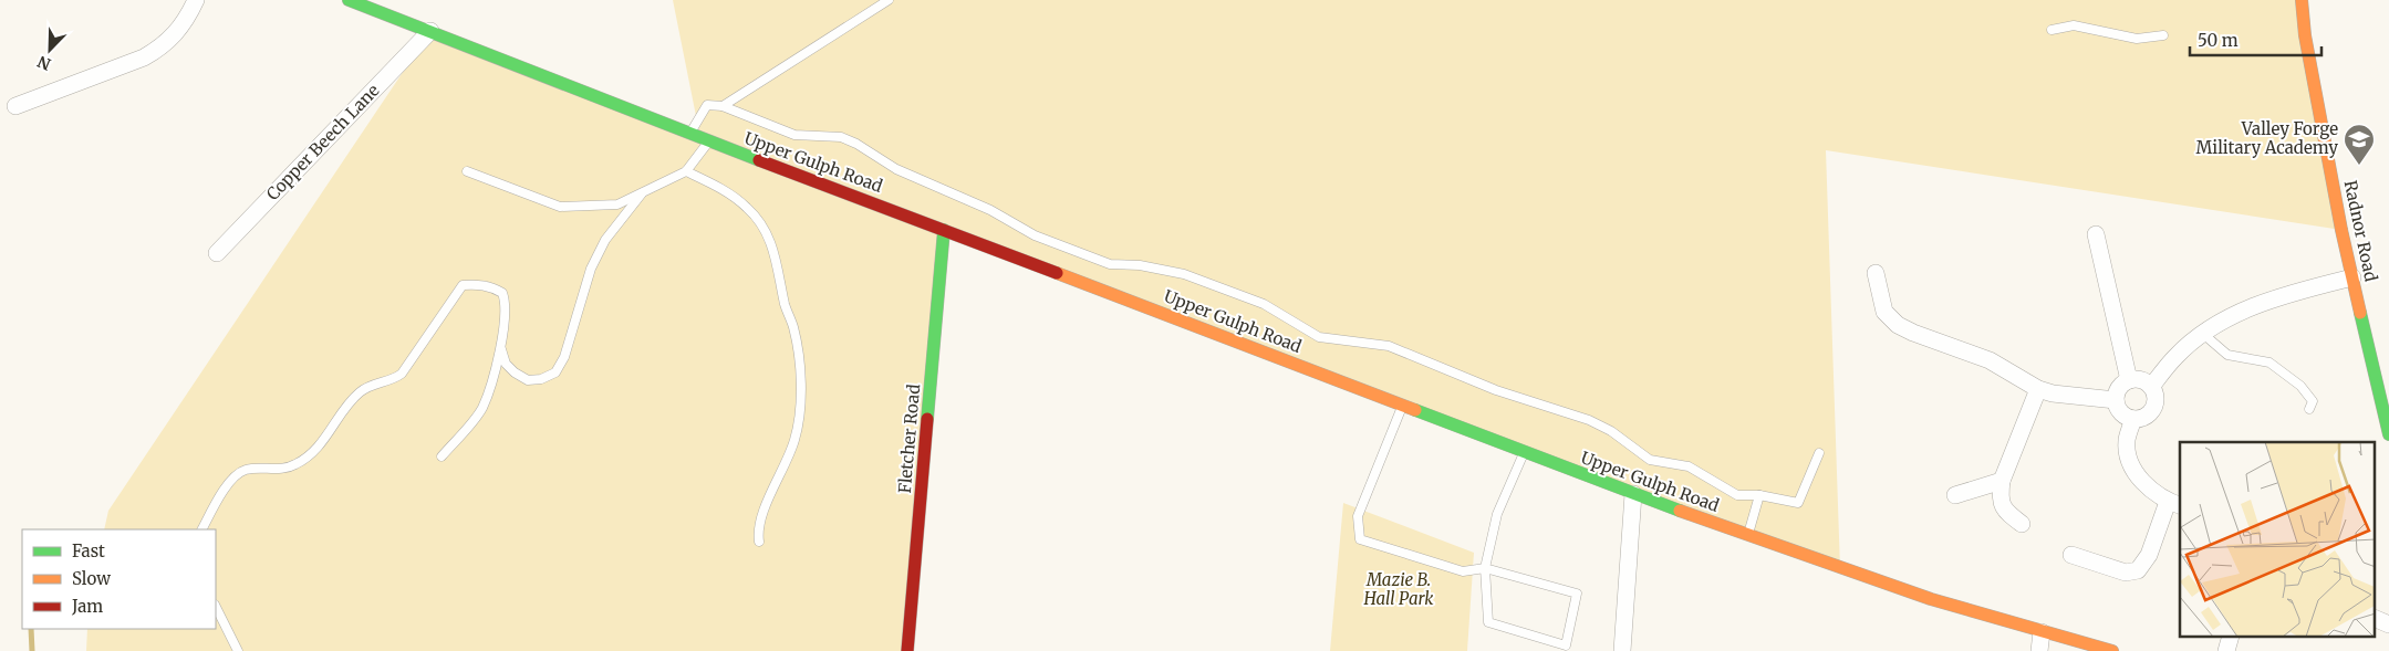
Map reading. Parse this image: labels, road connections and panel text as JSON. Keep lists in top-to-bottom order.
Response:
{
  "streets": {
    "street": [
      "Copper Beech Lane",
      "Upper Gulph Road",
      "Radnor Road",
      "Fletcher Road"
    ]
  },
  "crossings": [
    ["Copper Beech Lane", "Upper Gulph Road"],
    ["Upper Gulph Road", "Fletcher Road"]
  ],
  "parks": ["Mazie B. Hall Park"],
  "places": {
    "school or university": ["Valley Forge Military Academy"]
  },
  "legend": ["Fast", "Slow", "Jam"],
  "scale_bar": "50 m",
  "north": "bottom left"
}
